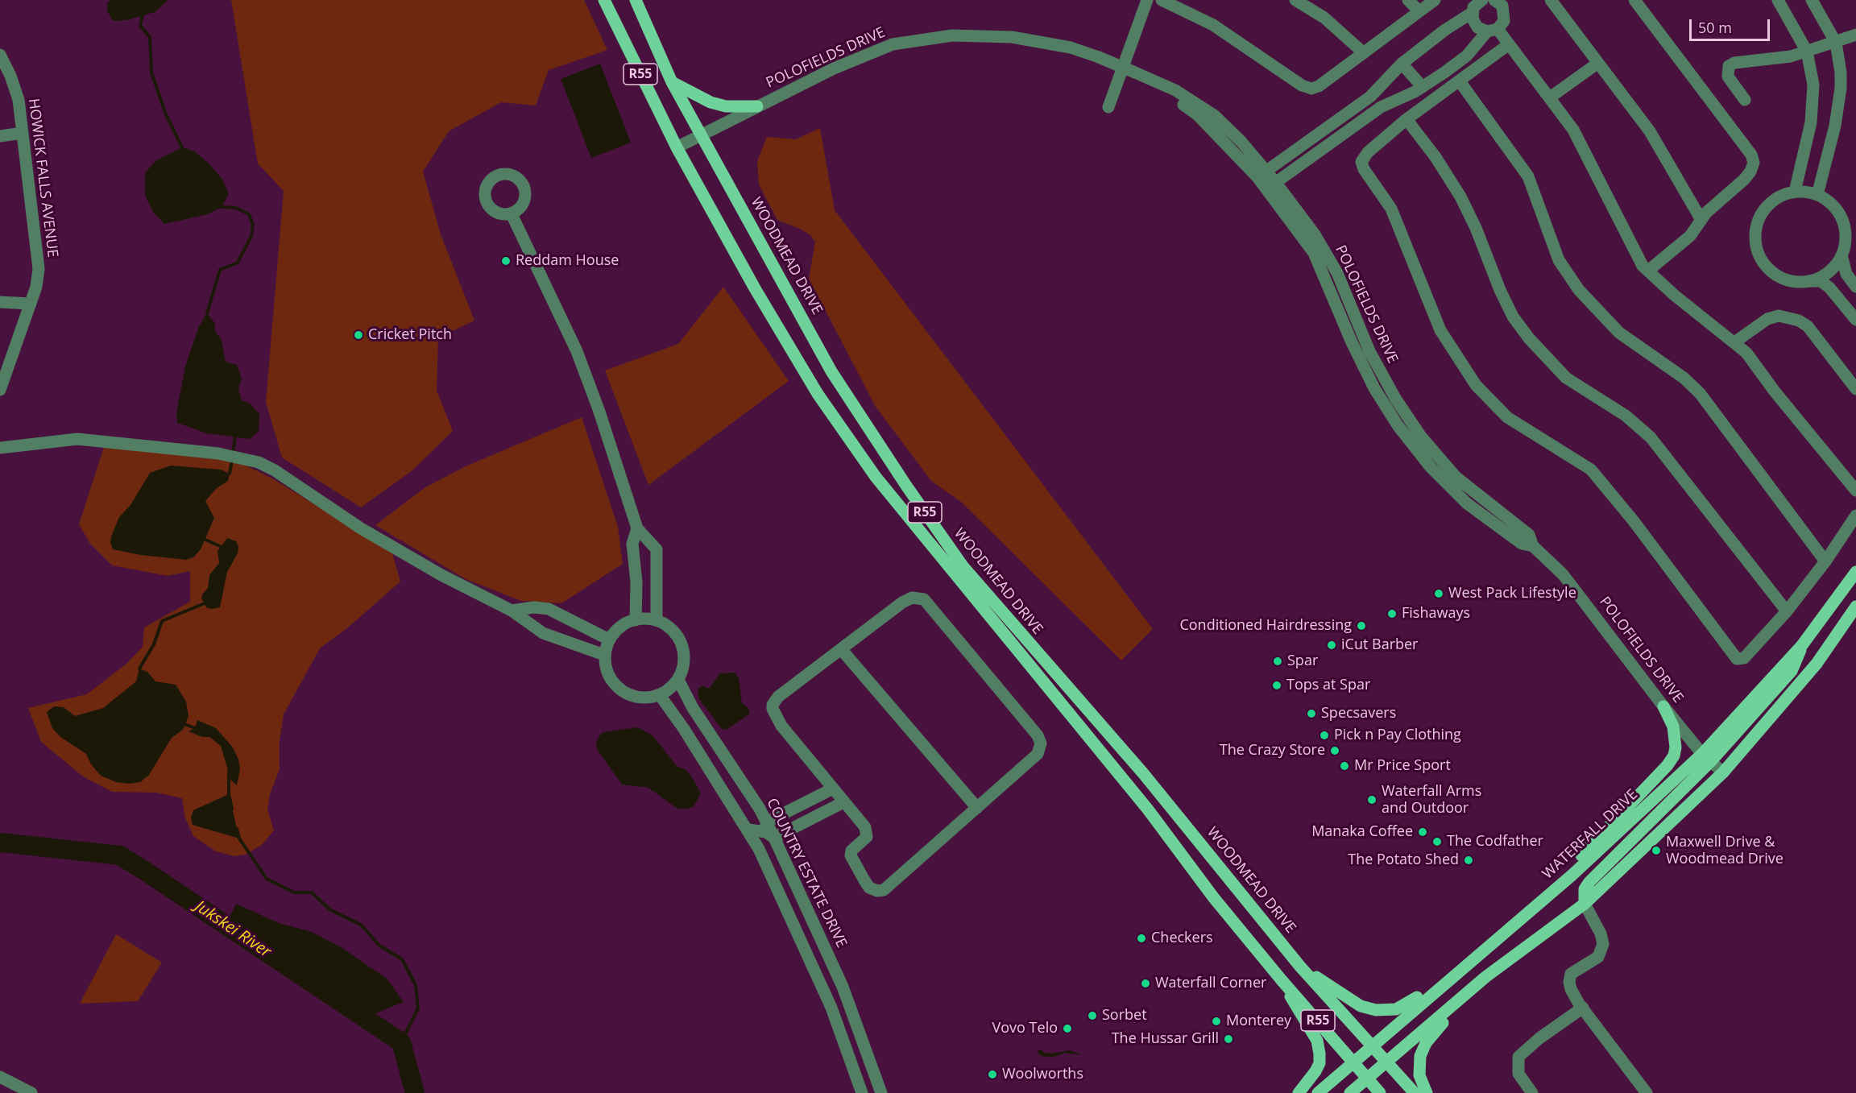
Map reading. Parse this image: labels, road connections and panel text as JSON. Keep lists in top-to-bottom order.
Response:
{
  "streets": {
    "main road": ["R55", "WOODMEAD DRIVE", "WATERFALL DRIVE"],
    "street": ["POLOFIELDS DRIVE", "HOWICK FALLS AVENUE", "COUNTRY ESTATE DRIVE"]
  },
  "crossings": [
    ["POLOFIELDS DRIVE", "WOODMEAD DRIVE"],
    ["POLOFIELDS DRIVE", "WATERFALL DRIVE"],
    ["WOODMEAD DRIVE", "WATERFALL DRIVE"]
  ],
  "water": ["Jukskei River"],
  "places": [
    "Reddam House",
    "Cricket Pitch",
    "West Pack Lifestyle",
    "Fishaways",
    "Conditioned Hairdressing",
    "iCut Barber",
    "Spar",
    "Tops at Spar",
    "Specsavers",
    "Pick n Pay Clothing",
    "The Crazy Store",
    "Mr Price Sport",
    "Waterfall Arms and Outdoor",
    "Manaka Coffee",
    "The Codfather",
    "Maxwell Drive & Woodmead Drive",
    "The Potato Shed",
    "Checkers",
    "Waterfall Corner",
    "Sorbet",
    "Monterey",
    "Vovo Telo",
    "The Hussar Grill",
    "Woolworths"
  ],
  "scale_bar": "50 m"
}
